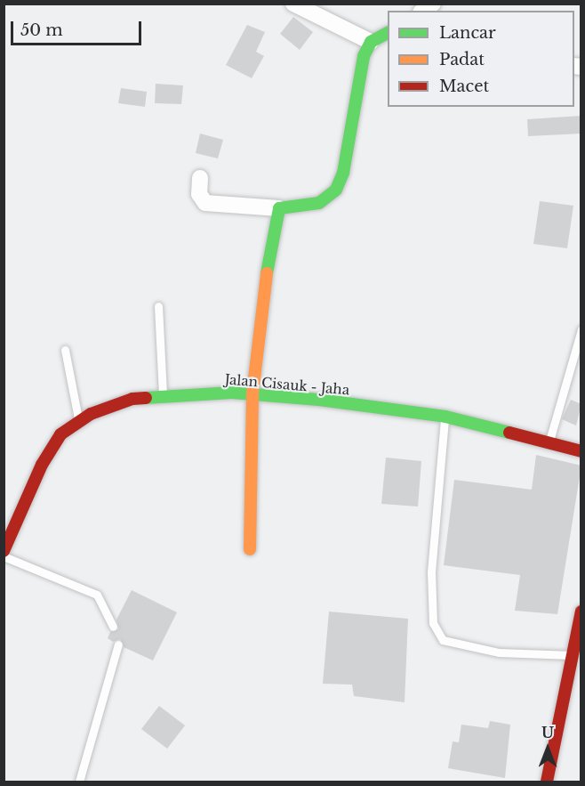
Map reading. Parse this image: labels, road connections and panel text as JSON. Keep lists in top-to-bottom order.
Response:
{
  "streets": {
    "street": ["Jalan Cisauk - Jaha"]
  },
  "legend": ["Lancar", "Padat", "Macet"],
  "scale_bar": "50 m",
  "north": "top"
}
